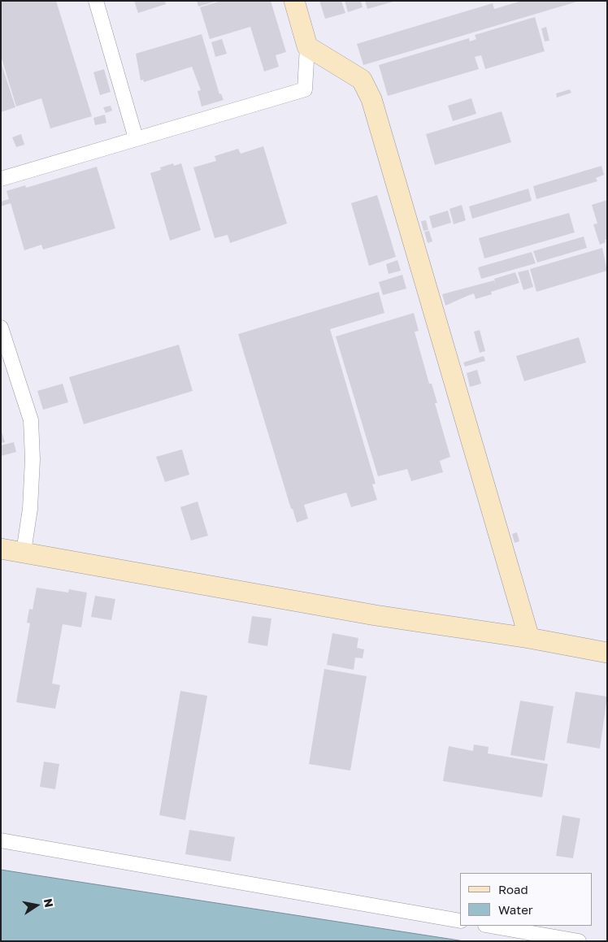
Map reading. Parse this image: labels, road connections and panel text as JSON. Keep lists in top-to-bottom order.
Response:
{
  "legend": ["Road", "Water"],
  "north": "right"
}
